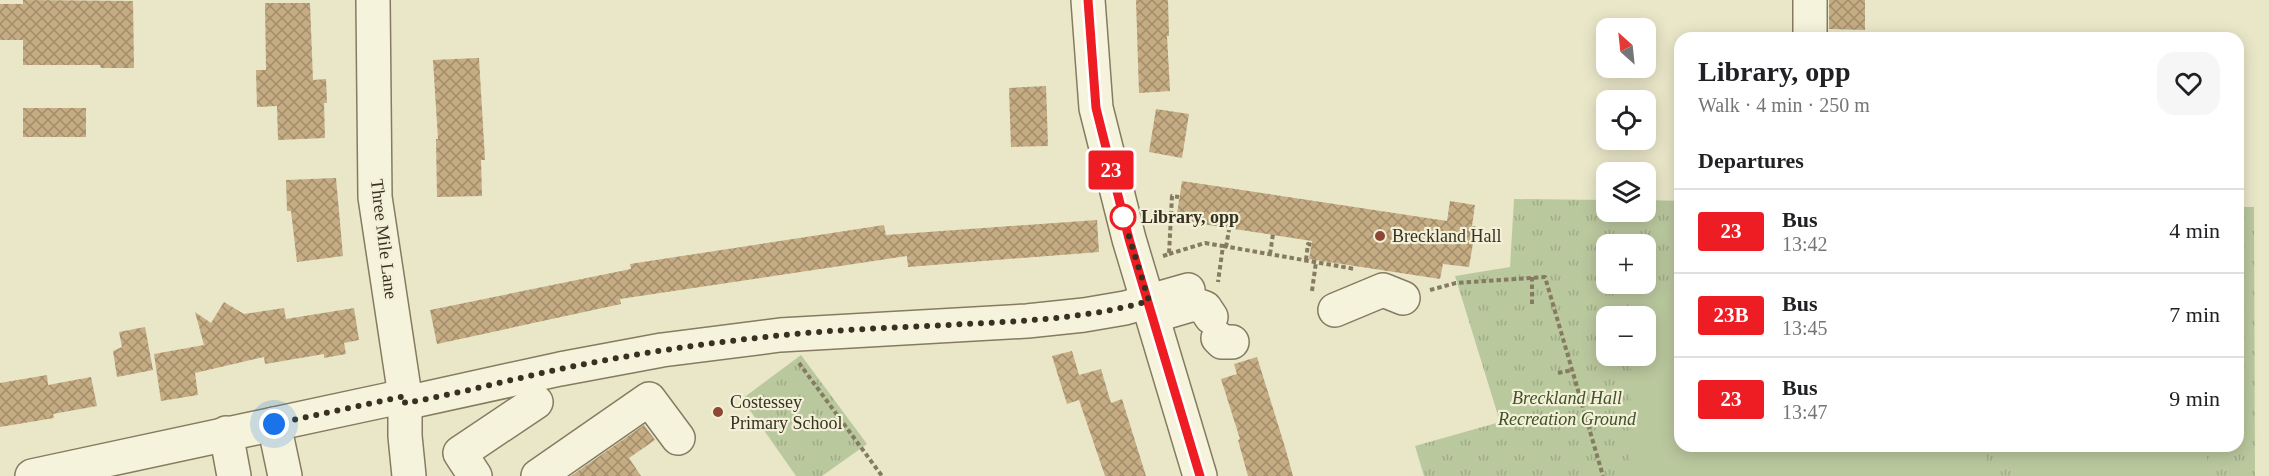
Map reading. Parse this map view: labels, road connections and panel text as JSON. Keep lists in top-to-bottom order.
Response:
{
  "streets": {
    "street": ["Three Mile Lane"]
  },
  "parks": ["Breckland Hall Recreation Ground"],
  "places": ["Library, opp", "Breckland Hall", "Costessey Primary School"],
  "lines": ["bus line 23"],
  "north": "top left",
  "page": {
    "on_map": "23",
    "map_buttons": ["+", "−"],
    "heading": [
      ["Library, opp", "Walk · 4 min · 250 m"],
      "Departures"
    ],
    "list": [
      {
        "mark": "23",
        "name": "Bus",
        "note": "13:42",
        "value": "4 min"
      },
      {
        "mark": "23B",
        "name": "Bus",
        "note": "13:45",
        "value": "7 min"
      },
      {
        "mark": "23",
        "name": "Bus",
        "note": "13:47",
        "value": "9 min"
      }
    ]
  }
}
